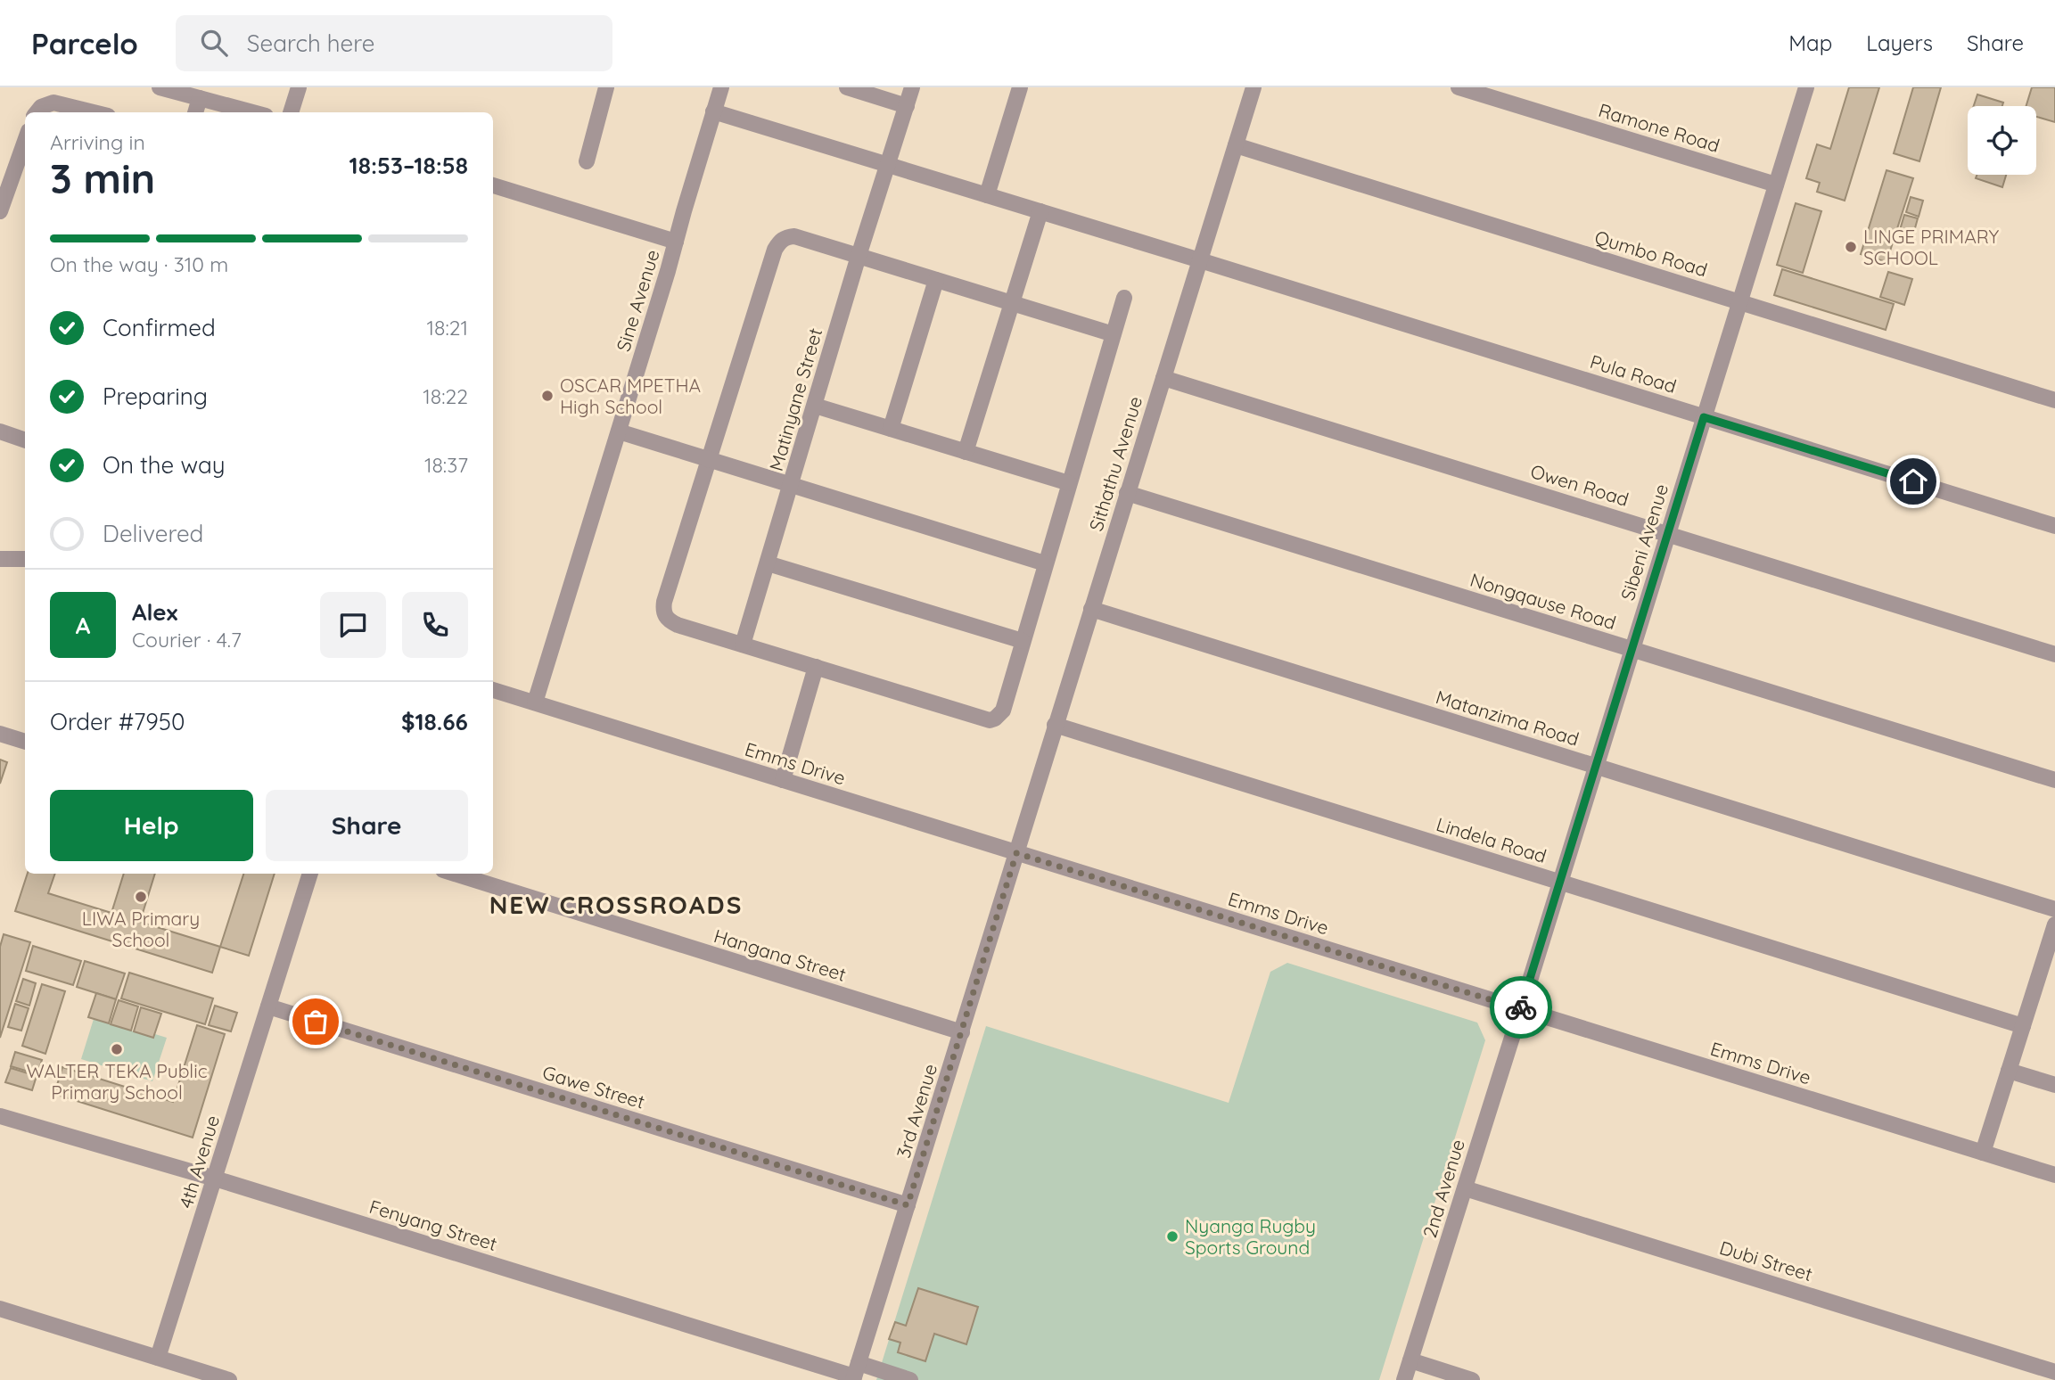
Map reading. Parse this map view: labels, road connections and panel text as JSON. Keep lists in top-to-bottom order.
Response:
{
  "streets": {
    "street": [
      "Ramone Road",
      "Qumbo Road",
      "Sine Avenue",
      "Pula Road",
      "Matinyane Street",
      "Sithathu Avenue",
      "Owen Road",
      "Sibeni Avenue",
      "Nongqause Road",
      "Matanzima Road",
      "Emms Drive",
      "Lindela Road",
      "Hangana Street",
      "Gawe Street",
      "3rd Avenue",
      "4th Avenue",
      "2nd Avenue",
      "Fenyang Street",
      "Dubi Street"
    ]
  },
  "crossings": [
    ["Ramone Road", "Sibeni Avenue"],
    ["Qumbo Road", "Sithathu Avenue"],
    ["Qumbo Road", "Sibeni Avenue"],
    ["Sine Avenue", "Pula Road"],
    ["Sine Avenue", "Emms Drive"],
    ["Pula Road", "Matinyane Street"],
    ["Pula Road", "Sithathu Avenue"],
    ["Pula Road", "Sibeni Avenue"],
    ["Sithathu Avenue", "Owen Road"],
    ["Sithathu Avenue", "Nongqause Road"],
    ["Sithathu Avenue", "Matanzima Road"],
    ["Sithathu Avenue", "Emms Drive"],
    ["Sithathu Avenue", "Lindela Road"],
    ["Sithathu Avenue", "3rd Avenue"],
    ["Owen Road", "Sibeni Avenue"],
    ["Sibeni Avenue", "Nongqause Road"],
    ["Sibeni Avenue", "Matanzima Road"],
    ["Sibeni Avenue", "Emms Drive"],
    ["Sibeni Avenue", "Lindela Road"],
    ["Sibeni Avenue", "2nd Avenue"],
    ["Emms Drive", "3rd Avenue"],
    ["Emms Drive", "2nd Avenue"],
    ["Hangana Street", "3rd Avenue"],
    ["Gawe Street", "3rd Avenue"],
    ["Gawe Street", "4th Avenue"],
    ["3rd Avenue", "Fenyang Street"],
    ["4th Avenue", "Fenyang Street"],
    ["2nd Avenue", "Dubi Street"]
  ],
  "districts": ["NEW CROSSROADS"],
  "places": [
    "LINGE PRIMARY SCHOOL",
    "OSCAR MPETHA High School",
    "LIWA Primary School",
    "WALTER TEKA Public Primary School",
    "Nyanga Rugby Sports Ground"
  ],
  "page": {
    "header": "Parcelo",
    "search": "Search here",
    "nav": ["Map", "Layers", "Share"],
    "heading": ["3 min", "Arriving in", "18:53–18:58"],
    "panel": [
      "Alex",
      "Courier · 4.7",
      "Order #7950",
      "$18.66"
    ],
    "bar": "On the way · 310 m",
    "list": [
      ["Confirmed", "18:21"],
      ["Preparing", "18:22"],
      ["On the way", "18:37"],
      "Delivered"
    ],
    "round": "A",
    "buttons": ["Help", "Share"]
  }
}
